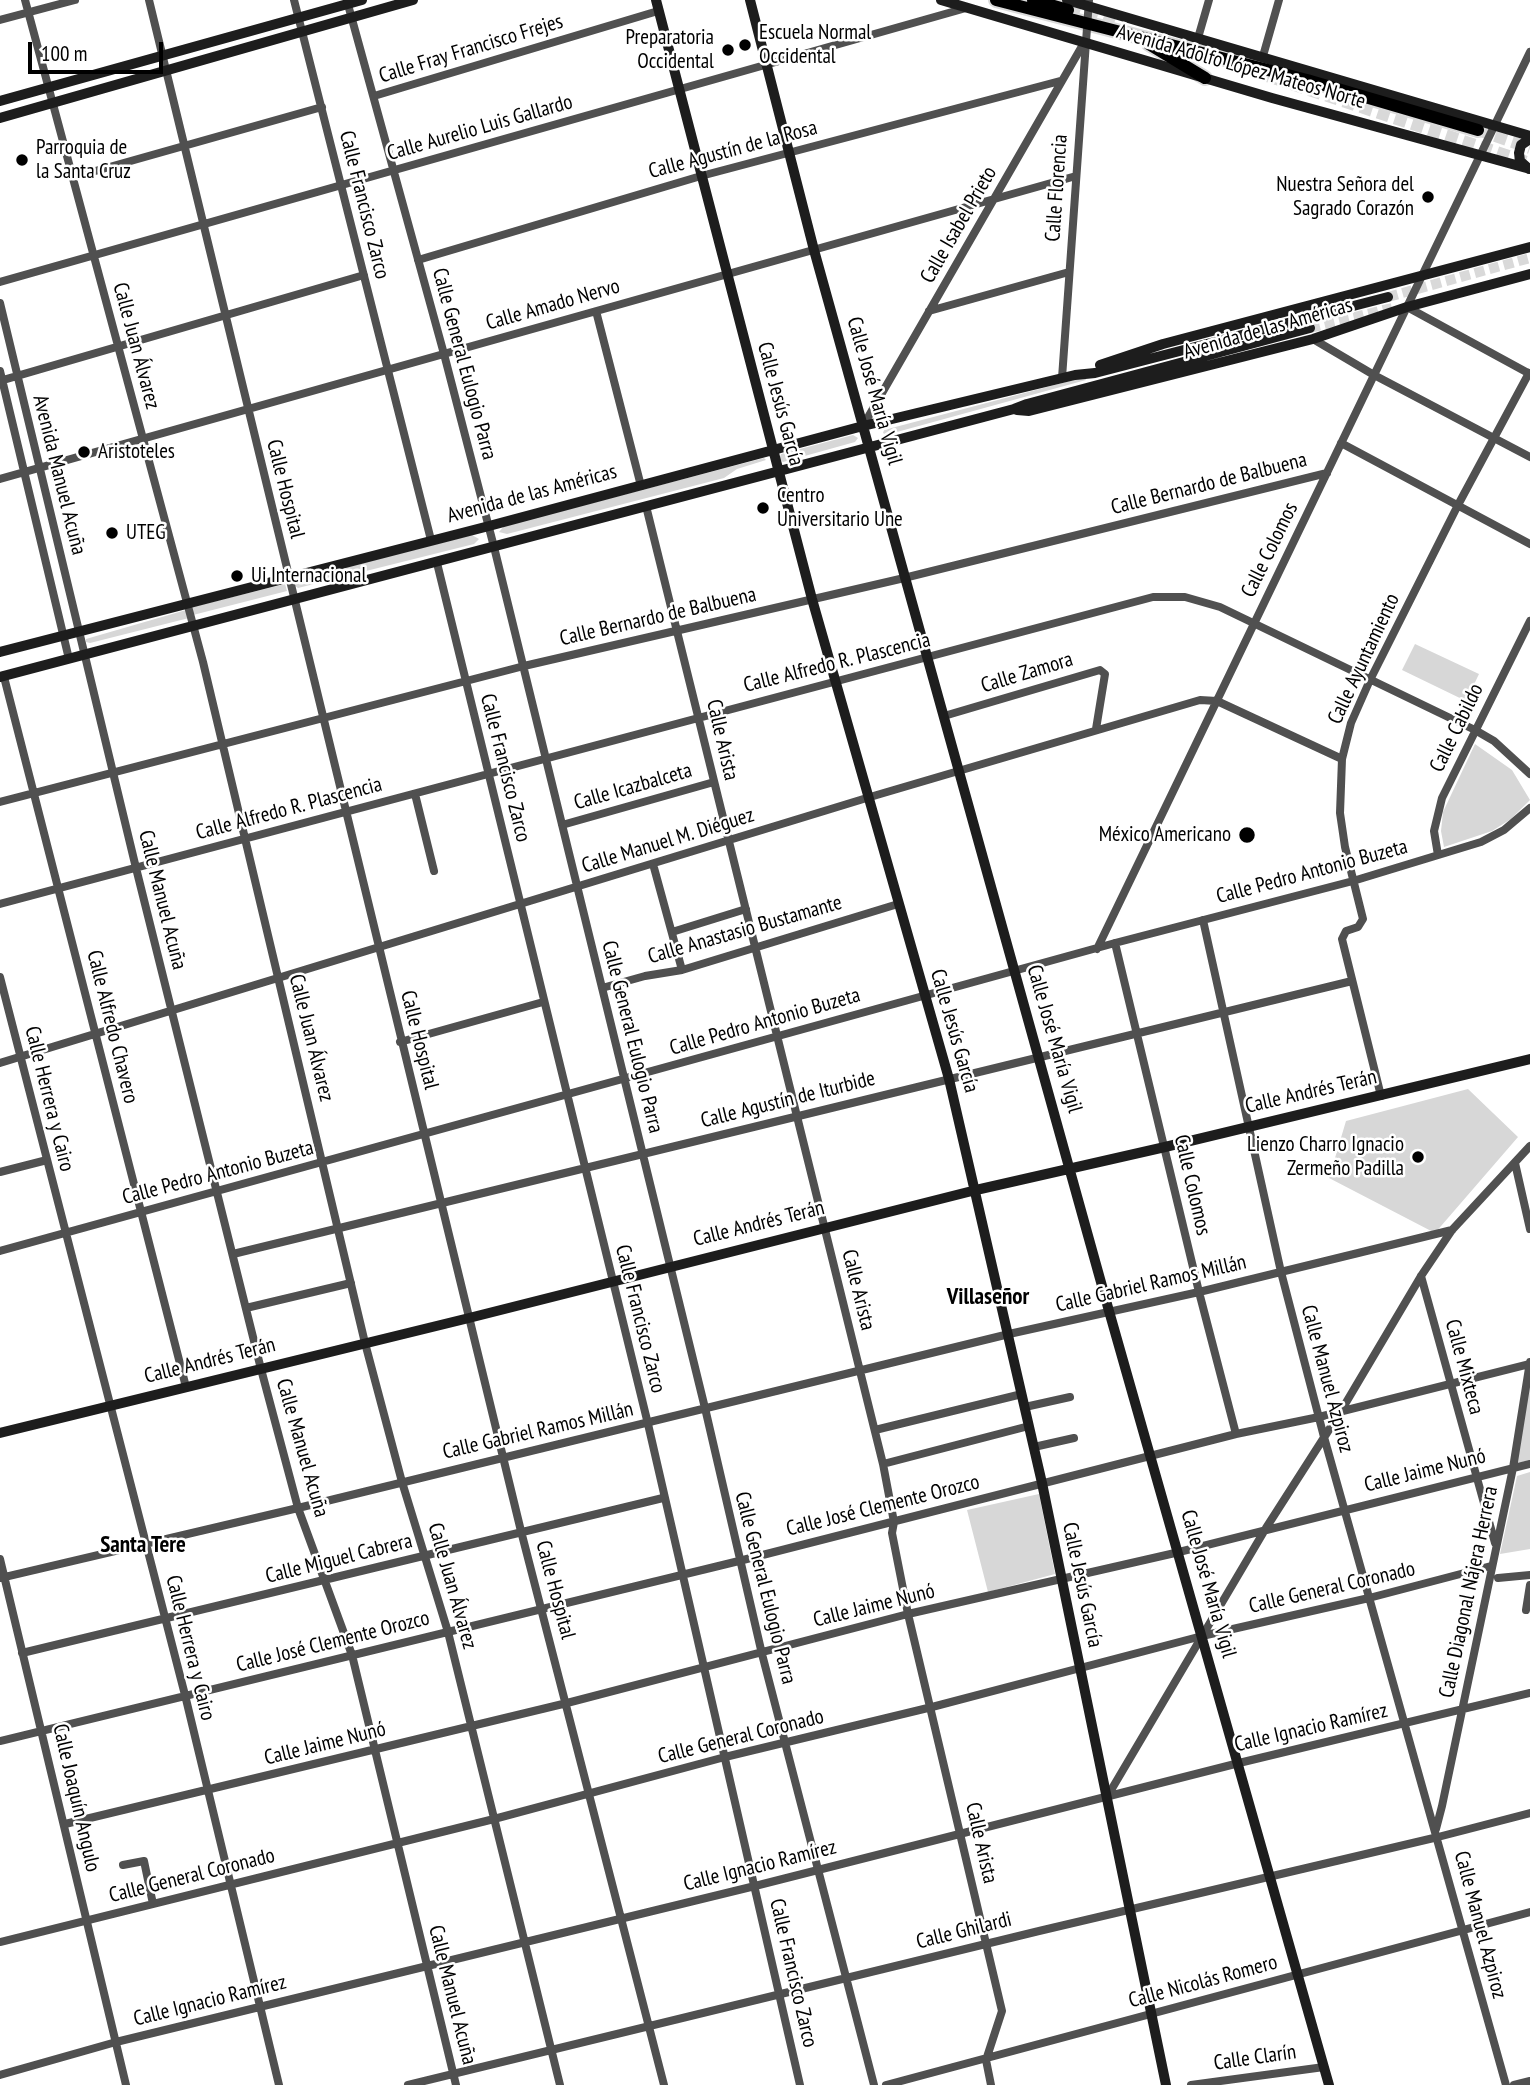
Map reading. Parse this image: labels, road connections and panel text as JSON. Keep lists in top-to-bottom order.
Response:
{
  "streets": {
    "main road": ["Avenida Adolfo López Mateos Norte"],
    "street": [
      "Calle Fray Francisco Frejes",
      "Calle Aurelio Luis Gallardo",
      "Calle Agustín de la Rosa",
      "Calle Florencia",
      "Calle Francisco Zarco",
      "Calle Isabel Prieto",
      "Calle Amado Nervo",
      "Avenida de las Américas",
      "Calle Juan Álvarez",
      "Calle General Eulogio Parra",
      "Calle José María Vigil",
      "Calle Jesús García",
      "Avenida Manuel Acuña",
      "Calle Bernardo de Balbuena",
      "Calle Hospital",
      "Calle Colomos",
      "Calle Ayuntamiento",
      "Calle Alfredo R. Plascencia",
      "Calle Zamora",
      "Calle Cabildo",
      "Calle Arista",
      "Calle Icazbalceta",
      "Calle Manuel M. Diéguez",
      "Calle Pedro Antonio Buzeta",
      "Calle Manuel Acuña",
      "Calle Anastasio Bustamante",
      "Calle Alfredo Chavero",
      "Calle Andrés Terán",
      "Calle Herrera y Cairo",
      "Calle Agustín de Iturbide",
      "Calle Gabriel Ramos Millán",
      "Calle Mixteca",
      "Calle Manuel Azpiroz",
      "Calle Jaime Nunó",
      "Calle José Clemente Orozco",
      "Calle Miguel Cabrera",
      "Calle General Coronado",
      "Calle Diagonal Nájera Herrera",
      "Calle Ignacio Ramírez",
      "Calle Joaquín Angulo",
      "Calle Ghilardi",
      "Calle Nicolás Romero",
      "Calle Clarín"
    ]
  },
  "crossings": [
    ["Calle Fray Francisco Frejes", "Calle General Eulogio Parra"],
    ["Calle Fray Francisco Frejes", "Calle Jesús García"],
    ["Avenida Adolfo López Mateos Norte", "Calle Aurelio Luis Gallardo"],
    ["Avenida Adolfo López Mateos Norte", "Calle Florencia"],
    ["Avenida Adolfo López Mateos Norte", "Calle Isabel Prieto"],
    ["Avenida Adolfo López Mateos Norte", "Calle Colomos"],
    ["Calle Aurelio Luis Gallardo", "Calle Francisco Zarco"],
    ["Calle Aurelio Luis Gallardo", "Calle Juan Álvarez"],
    ["Calle Aurelio Luis Gallardo", "Calle General Eulogio Parra"],
    ["Calle Aurelio Luis Gallardo", "Calle José María Vigil"],
    ["Calle Aurelio Luis Gallardo", "Calle Jesús García"],
    ["Calle Aurelio Luis Gallardo", "Calle Hospital"],
    ["Calle Agustín de la Rosa", "Calle Isabel Prieto"],
    ["Calle Agustín de la Rosa", "Calle General Eulogio Parra"],
    ["Calle Agustín de la Rosa", "Calle José María Vigil"],
    ["Calle Agustín de la Rosa", "Calle Jesús García"],
    ["Calle Florencia", "Calle Isabel Prieto"],
    ["Calle Florencia", "Calle Amado Nervo"],
    ["Calle Florencia", "Avenida de las Américas"],
    ["Calle Francisco Zarco", "Calle Amado Nervo"],
    ["Calle Francisco Zarco", "Avenida de las Américas"],
    ["Calle Francisco Zarco", "Calle Bernardo de Balbuena"],
    ["Calle Francisco Zarco", "Calle Alfredo R. Plascencia"],
    ["Calle Francisco Zarco", "Calle Manuel M. Diéguez"],
    ["Calle Francisco Zarco", "Calle Pedro Antonio Buzeta"],
    ["Calle Francisco Zarco", "Calle Andrés Terán"],
    ["Calle Francisco Zarco", "Calle Agustín de Iturbide"],
    ["Calle Francisco Zarco", "Calle Gabriel Ramos Millán"],
    ["Calle Francisco Zarco", "Calle Jaime Nunó"],
    ["Calle Francisco Zarco", "Calle José Clemente Orozco"],
    ["Calle Francisco Zarco", "Calle Miguel Cabrera"],
    ["Calle Francisco Zarco", "Calle General Coronado"],
    ["Calle Francisco Zarco", "Calle Ignacio Ramírez"],
    ["Calle Francisco Zarco", "Calle Ghilardi"],
    ["Calle Isabel Prieto", "Calle Amado Nervo"],
    ["Calle Isabel Prieto", "Avenida de las Américas"],
    ["Calle Isabel Prieto", "Calle José María Vigil"],
    ["Calle Amado Nervo", "Calle Juan Álvarez"],
    ["Calle Amado Nervo", "Calle General Eulogio Parra"],
    ["Calle Amado Nervo", "Calle José María Vigil"],
    ["Calle Amado Nervo", "Calle Jesús García"],
    ["Calle Amado Nervo", "Avenida Manuel Acuña"],
    ["Calle Amado Nervo", "Calle Hospital"],
    ["Avenida de las Américas", "Calle Juan Álvarez"],
    ["Avenida de las Américas", "Calle General Eulogio Parra"],
    ["Avenida de las Américas", "Calle José María Vigil"],
    ["Avenida de las Américas", "Calle Jesús García"],
    ["Avenida de las Américas", "Avenida Manuel Acuña"],
    ["Avenida de las Américas", "Calle Hospital"],
    ["Avenida de las Américas", "Calle Colomos"],
    ["Avenida de las Américas", "Calle Arista"],
    ["Avenida de las Américas", "Calle Manuel Acuña"],
    ["Avenida de las Américas", "Calle Alfredo Chavero"],
    ["Calle Juan Álvarez", "Calle Bernardo de Balbuena"],
    ["Calle Juan Álvarez", "Calle Alfredo R. Plascencia"],
    ["Calle Juan Álvarez", "Calle Manuel M. Diéguez"],
    ["Calle Juan Álvarez", "Calle Pedro Antonio Buzeta"],
    ["Calle Juan Álvarez", "Calle Andrés Terán"],
    ["Calle Juan Álvarez", "Calle Agustín de Iturbide"],
    ["Calle Juan Álvarez", "Calle Gabriel Ramos Millán"],
    ["Calle Juan Álvarez", "Calle Jaime Nunó"],
    ["Calle Juan Álvarez", "Calle José Clemente Orozco"],
    ["Calle Juan Álvarez", "Calle Miguel Cabrera"],
    ["Calle Juan Álvarez", "Calle General Coronado"],
    ["Calle Juan Álvarez", "Calle Ignacio Ramírez"],
    ["Calle Juan Álvarez", "Calle Ghilardi"],
    ["Calle General Eulogio Parra", "Calle Bernardo de Balbuena"],
    ["Calle General Eulogio Parra", "Calle Alfredo R. Plascencia"],
    ["Calle General Eulogio Parra", "Calle Icazbalceta"],
    ["Calle General Eulogio Parra", "Calle Manuel M. Diéguez"],
    ["Calle General Eulogio Parra", "Calle Pedro Antonio Buzeta"],
    ["Calle General Eulogio Parra", "Calle Anastasio Bustamante"],
    ["Calle General Eulogio Parra", "Calle Andrés Terán"],
    ["Calle General Eulogio Parra", "Calle Agustín de Iturbide"],
    ["Calle General Eulogio Parra", "Calle Gabriel Ramos Millán"],
    ["Calle General Eulogio Parra", "Calle Jaime Nunó"],
    ["Calle General Eulogio Parra", "Calle José Clemente Orozco"],
    ["Calle General Eulogio Parra", "Calle General Coronado"],
    ["Calle General Eulogio Parra", "Calle Ignacio Ramírez"],
    ["Calle General Eulogio Parra", "Calle Ghilardi"],
    ["Calle José María Vigil", "Calle Bernardo de Balbuena"],
    ["Calle José María Vigil", "Calle Alfredo R. Plascencia"],
    ["Calle José María Vigil", "Calle Zamora"],
    ["Calle José María Vigil", "Calle Manuel M. Diéguez"],
    ["Calle José María Vigil", "Calle Pedro Antonio Buzeta"],
    ["Calle José María Vigil", "Calle Andrés Terán"],
    ["Calle José María Vigil", "Calle Agustín de Iturbide"],
    ["Calle José María Vigil", "Calle Gabriel Ramos Millán"],
    ["Calle José María Vigil", "Calle Jaime Nunó"],
    ["Calle José María Vigil", "Calle José Clemente Orozco"],
    ["Calle José María Vigil", "Calle General Coronado"],
    ["Calle José María Vigil", "Calle Ignacio Ramírez"],
    ["Calle José María Vigil", "Calle Ghilardi"],
    ["Calle José María Vigil", "Calle Nicolás Romero"],
    ["Calle José María Vigil", "Calle Clarín"],
    ["Calle Jesús García", "Calle Bernardo de Balbuena"],
    ["Calle Jesús García", "Calle Alfredo R. Plascencia"],
    ["Calle Jesús García", "Calle Manuel M. Diéguez"],
    ["Calle Jesús García", "Calle Pedro Antonio Buzeta"],
    ["Calle Jesús García", "Calle Anastasio Bustamante"],
    ["Calle Jesús García", "Calle Andrés Terán"],
    ["Calle Jesús García", "Calle Agustín de Iturbide"],
    ["Calle Jesús García", "Calle Gabriel Ramos Millán"],
    ["Calle Jesús García", "Calle Jaime Nunó"],
    ["Calle Jesús García", "Calle José Clemente Orozco"],
    ["Calle Jesús García", "Calle General Coronado"],
    ["Calle Jesús García", "Calle Ignacio Ramírez"],
    ["Calle Jesús García", "Calle Ghilardi"],
    ["Calle Jesús García", "Calle Nicolás Romero"],
    ["Avenida Manuel Acuña", "Calle Manuel Acuña"],
    ["Calle Bernardo de Balbuena", "Calle Hospital"],
    ["Calle Bernardo de Balbuena", "Calle Colomos"],
    ["Calle Bernardo de Balbuena", "Calle Arista"],
    ["Calle Bernardo de Balbuena", "Calle Manuel Acuña"],
    ["Calle Bernardo de Balbuena", "Calle Alfredo Chavero"],
    ["Calle Hospital", "Calle Alfredo R. Plascencia"],
    ["Calle Hospital", "Calle Manuel M. Diéguez"],
    ["Calle Hospital", "Calle Pedro Antonio Buzeta"],
    ["Calle Hospital", "Calle Andrés Terán"],
    ["Calle Hospital", "Calle Agustín de Iturbide"],
    ["Calle Hospital", "Calle Gabriel Ramos Millán"],
    ["Calle Hospital", "Calle Jaime Nunó"],
    ["Calle Hospital", "Calle José Clemente Orozco"],
    ["Calle Hospital", "Calle Miguel Cabrera"],
    ["Calle Hospital", "Calle General Coronado"],
    ["Calle Hospital", "Calle Ignacio Ramírez"],
    ["Calle Hospital", "Calle Ghilardi"],
    ["Calle Colomos", "Calle Alfredo R. Plascencia"],
    ["Calle Colomos", "Calle Manuel M. Diéguez"],
    ["Calle Colomos", "Calle Pedro Antonio Buzeta"],
    ["Calle Colomos", "Calle Andrés Terán"],
    ["Calle Colomos", "Calle Agustín de Iturbide"],
    ["Calle Colomos", "Calle Gabriel Ramos Millán"],
    ["Calle Colomos", "Calle José Clemente Orozco"],
    ["Calle Ayuntamiento", "Calle Alfredo R. Plascencia"],
    ["Calle Ayuntamiento", "Calle Pedro Antonio Buzeta"],
    ["Calle Ayuntamiento", "Calle Andrés Terán"],
    ["Calle Ayuntamiento", "Calle Agustín de Iturbide"],
    ["Calle Alfredo R. Plascencia", "Calle Cabildo"],
    ["Calle Alfredo R. Plascencia", "Calle Arista"],
    ["Calle Alfredo R. Plascencia", "Calle Manuel Acuña"],
    ["Calle Alfredo R. Plascencia", "Calle Alfredo Chavero"],
    ["Calle Zamora", "Calle Manuel M. Diéguez"],
    ["Calle Cabildo", "Calle Pedro Antonio Buzeta"],
    ["Calle Arista", "Calle Icazbalceta"],
    ["Calle Arista", "Calle Manuel M. Diéguez"],
    ["Calle Arista", "Calle Pedro Antonio Buzeta"],
    ["Calle Arista", "Calle Anastasio Bustamante"],
    ["Calle Arista", "Calle Andrés Terán"],
    ["Calle Arista", "Calle Agustín de Iturbide"],
    ["Calle Arista", "Calle Gabriel Ramos Millán"],
    ["Calle Arista", "Calle Jaime Nunó"],
    ["Calle Arista", "Calle José Clemente Orozco"],
    ["Calle Arista", "Calle General Coronado"],
    ["Calle Arista", "Calle Ignacio Ramírez"],
    ["Calle Arista", "Calle Ghilardi"],
    ["Calle Arista", "Calle Nicolás Romero"],
    ["Calle Manuel M. Diéguez", "Calle Manuel Acuña"],
    ["Calle Manuel M. Diéguez", "Calle Alfredo Chavero"],
    ["Calle Manuel M. Diéguez", "Calle Herrera y Cairo"],
    ["Calle Pedro Antonio Buzeta", "Calle Manuel Acuña"],
    ["Calle Pedro Antonio Buzeta", "Calle Alfredo Chavero"],
    ["Calle Pedro Antonio Buzeta", "Calle Herrera y Cairo"],
    ["Calle Pedro Antonio Buzeta", "Calle Manuel Azpiroz"],
    ["Calle Manuel Acuña", "Calle Andrés Terán"],
    ["Calle Manuel Acuña", "Calle Agustín de Iturbide"],
    ["Calle Manuel Acuña", "Calle Gabriel Ramos Millán"],
    ["Calle Manuel Acuña", "Calle Jaime Nunó"],
    ["Calle Manuel Acuña", "Calle José Clemente Orozco"],
    ["Calle Manuel Acuña", "Calle Miguel Cabrera"],
    ["Calle Manuel Acuña", "Calle General Coronado"],
    ["Calle Manuel Acuña", "Calle Ignacio Ramírez"],
    ["Calle Manuel Acuña", "Calle Ghilardi"],
    ["Calle Alfredo Chavero", "Calle Andrés Terán"],
    ["Calle Andrés Terán", "Calle Herrera y Cairo"],
    ["Calle Andrés Terán", "Calle Manuel Azpiroz"],
    ["Calle Herrera y Cairo", "Calle Gabriel Ramos Millán"],
    ["Calle Herrera y Cairo", "Calle Jaime Nunó"],
    ["Calle Herrera y Cairo", "Calle José Clemente Orozco"],
    ["Calle Herrera y Cairo", "Calle Miguel Cabrera"],
    ["Calle Herrera y Cairo", "Calle General Coronado"],
    ["Calle Herrera y Cairo", "Calle Ignacio Ramírez"],
    ["Calle Agustín de Iturbide", "Calle Manuel Azpiroz"],
    ["Calle Gabriel Ramos Millán", "Calle Manuel Azpiroz"],
    ["Calle Gabriel Ramos Millán", "Calle Joaquín Angulo"],
    ["Calle Mixteca", "Calle Jaime Nunó"],
    ["Calle Mixteca", "Calle José Clemente Orozco"],
    ["Calle Mixteca", "Calle Diagonal Nájera Herrera"],
    ["Calle Manuel Azpiroz", "Calle Jaime Nunó"],
    ["Calle Manuel Azpiroz", "Calle José Clemente Orozco"],
    ["Calle Manuel Azpiroz", "Calle General Coronado"],
    ["Calle Manuel Azpiroz", "Calle Diagonal Nájera Herrera"],
    ["Calle Manuel Azpiroz", "Calle Ignacio Ramírez"],
    ["Calle Manuel Azpiroz", "Calle Ghilardi"],
    ["Calle Manuel Azpiroz", "Calle Nicolás Romero"],
    ["Calle Jaime Nunó", "Calle Diagonal Nájera Herrera"],
    ["Calle Jaime Nunó", "Calle Joaquín Angulo"],
    ["Calle José Clemente Orozco", "Calle Diagonal Nájera Herrera"],
    ["Calle José Clemente Orozco", "Calle Joaquín Angulo"],
    ["Calle Miguel Cabrera", "Calle Joaquín Angulo"],
    ["Calle General Coronado", "Calle Diagonal Nájera Herrera"],
    ["Calle General Coronado", "Calle Joaquín Angulo"],
    ["Calle Diagonal Nájera Herrera", "Calle Ignacio Ramírez"],
    ["Calle Diagonal Nájera Herrera", "Calle Ghilardi"],
    ["Calle Ignacio Ramírez", "Calle Joaquín Angulo"]
  ],
  "districts": ["Villaseñor", "Santa Tere"],
  "places": [
    "Escuela Normal Occidental",
    "Preparatoria Occidental",
    "Parroquia de la Santa Cruz",
    "Nuestra Señora del Sagrado Corazón",
    "Aristoteles",
    "Centro Universitario Une",
    "UTEG",
    "Ui Internacional",
    "México Americano",
    "Lienzo Charro Ignacio Zermeño Padilla"
  ],
  "scale_bar": "100 m"
}
